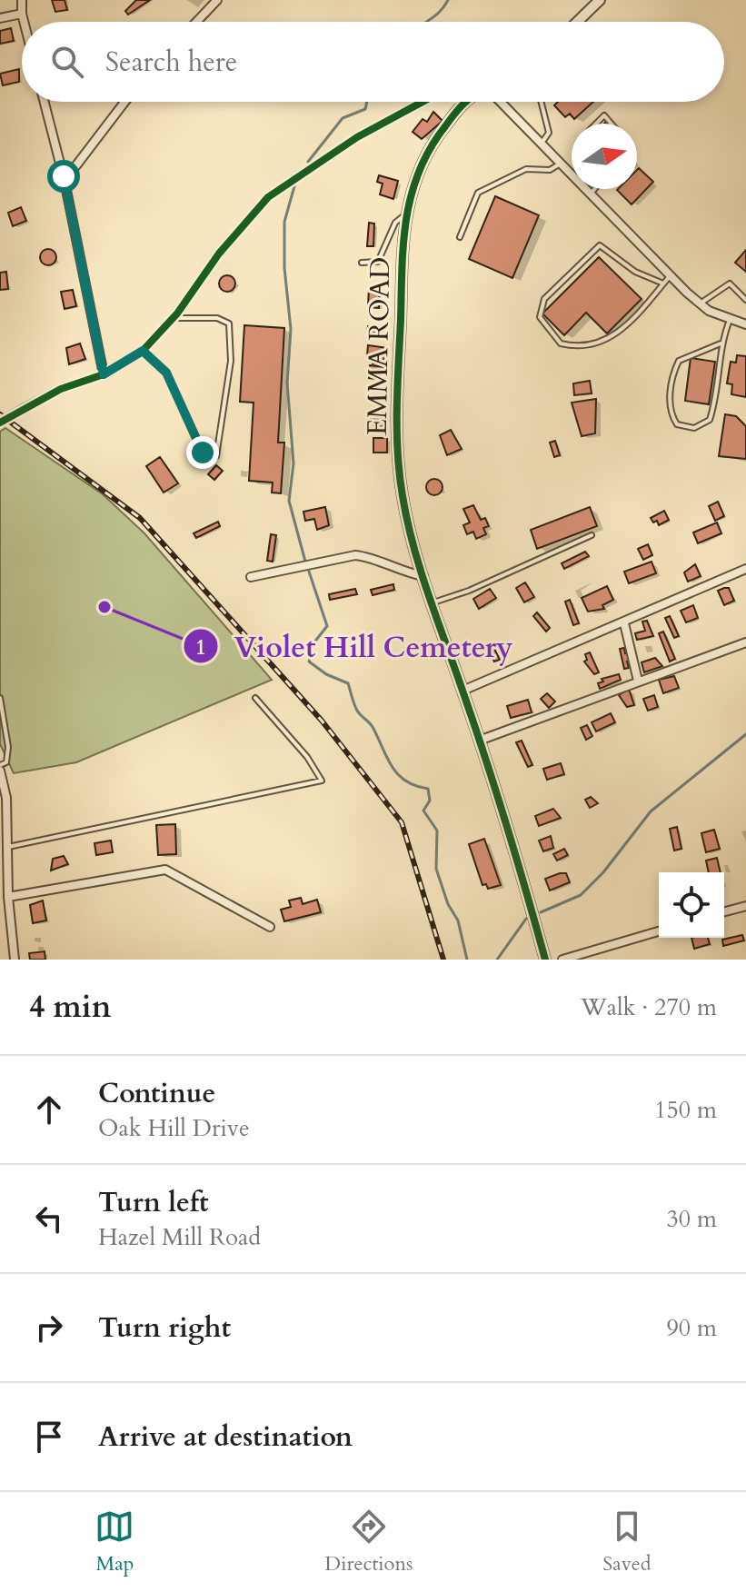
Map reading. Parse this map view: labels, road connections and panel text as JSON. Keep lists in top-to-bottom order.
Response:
{
  "streets": {
    "street": ["EMMA ROAD"]
  },
  "places": ["Violet Hill Cemetery"],
  "north": "right",
  "page": {
    "search": "Search here",
    "heading": ["4 min", "Walk · 270 m"],
    "list": [
      ["Continue", "Oak Hill Drive", "150 m"],
      ["Turn left", "Hazel Mill Road", "30 m"],
      ["Turn right", "90 m"],
      "Arrive at destination"
    ],
    "nav": ["Map", "Directions", "Saved"]
  }
}
